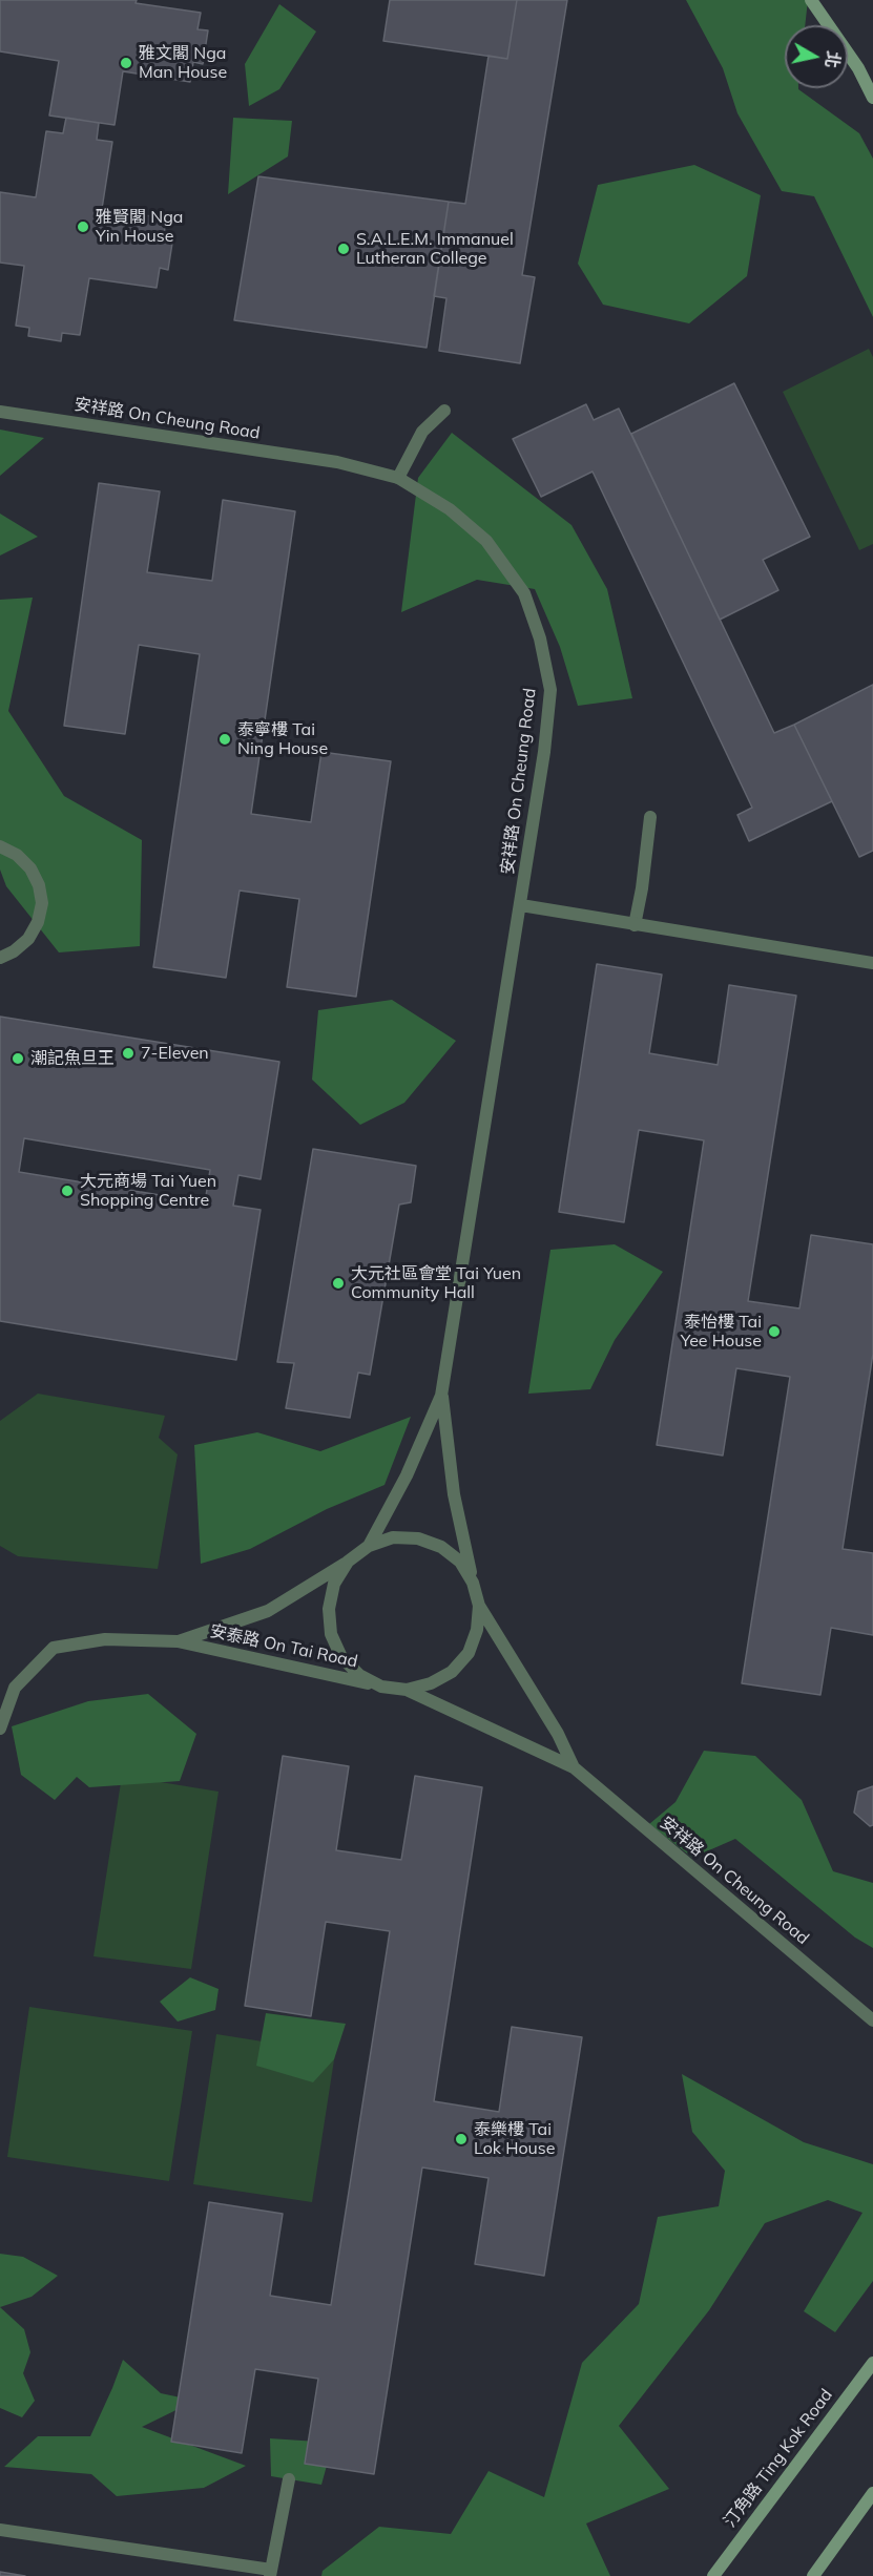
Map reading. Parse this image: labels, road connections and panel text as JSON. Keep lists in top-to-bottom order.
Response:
{
  "streets": {
    "main road": ["汀角路 Ting Kok Road"],
    "street": ["安祥路 On Cheung Road", "安泰路 On Tai Road"]
  },
  "crossings": [
    ["安祥路 On Cheung Road", "安泰路 On Tai Road"]
  ],
  "places": [
    "雅文閣 Nga Man House",
    "雅賢閣 Nga Yin House",
    "S.A.L.E.M. Immanuel Lutheran College",
    "泰寧樓 Tai Ning House",
    "7-Eleven",
    "潮記魚旦王",
    "大元商場 Tai Yuen Shopping Centre",
    "大元社區會堂 Tai Yuen Community Hall",
    "泰怡樓 Tai Yee House",
    "泰樂樓 Tai Lok House"
  ],
  "north": "right"
}
